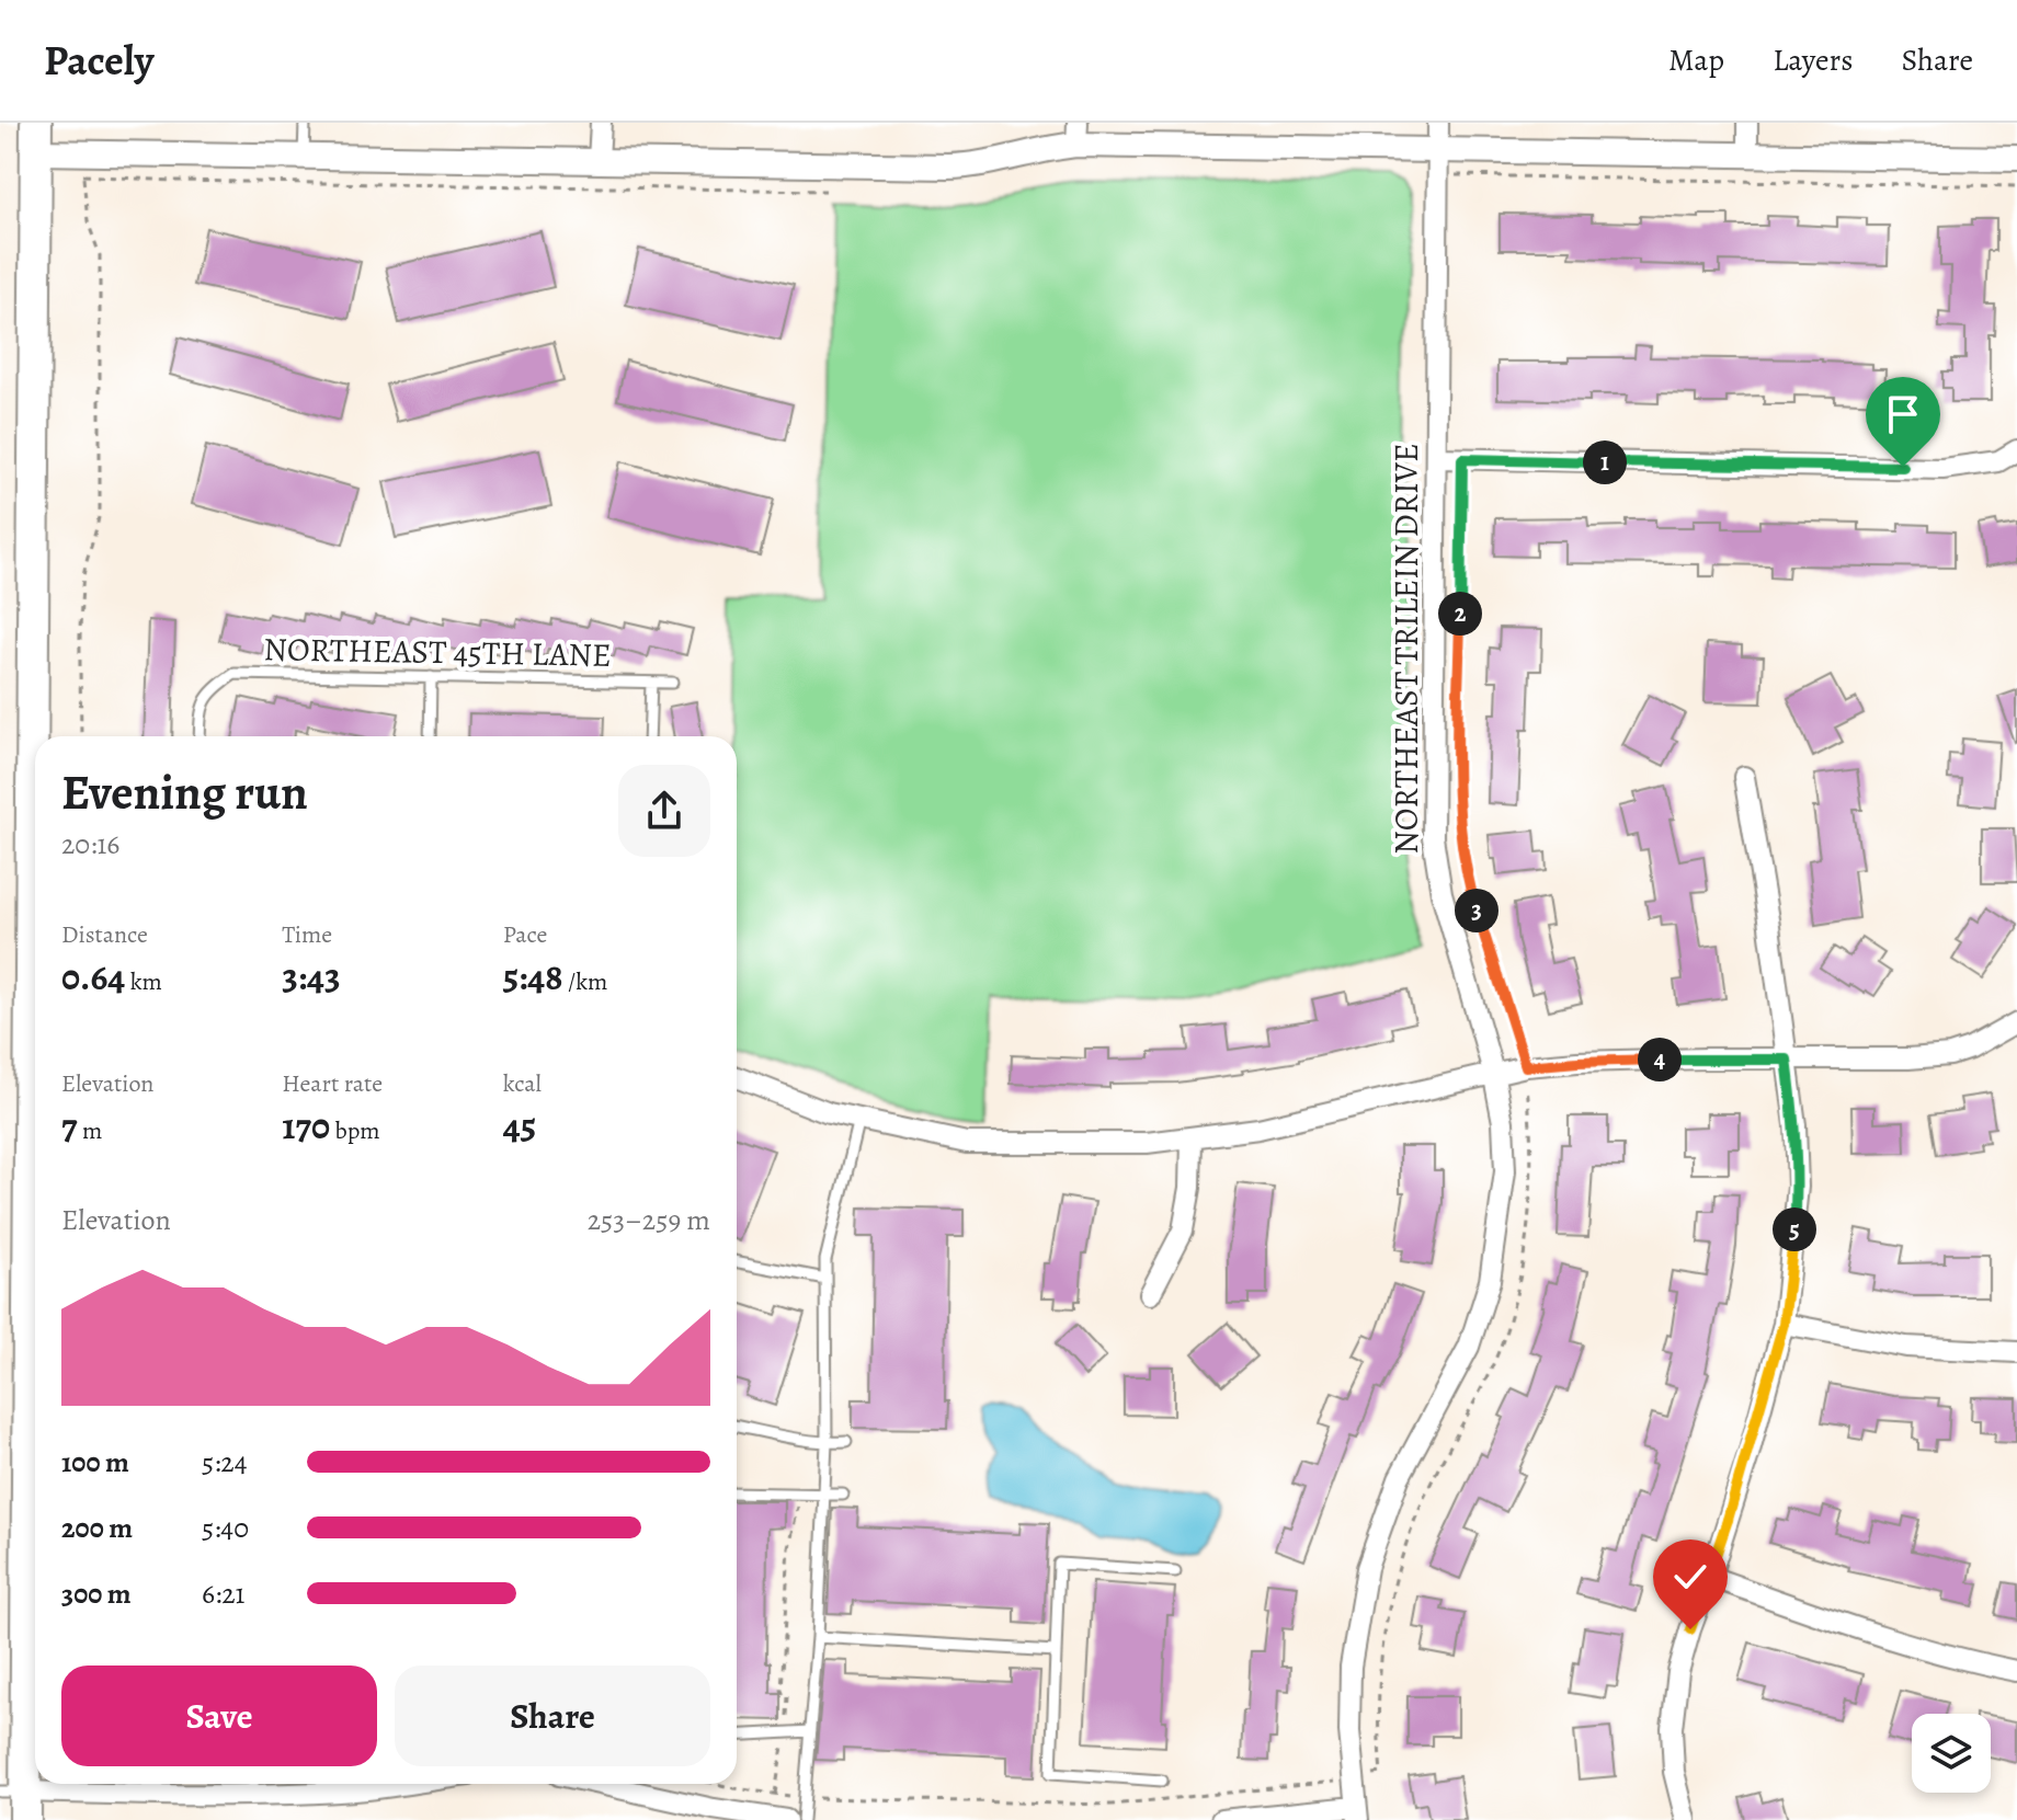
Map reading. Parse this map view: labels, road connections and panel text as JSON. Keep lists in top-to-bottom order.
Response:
{
  "streets": {
    "street": ["NORTHEAST TRILEIN DRIVE"],
    "lane": ["NORTHEAST 45TH LANE"]
  },
  "page": {
    "header": "Pacely",
    "nav": ["Map", "Layers", "Share"],
    "pins": [
      "1",
      "2",
      "3",
      "4",
      "5"
    ],
    "heading": ["Evening run", "20:16"],
    "stats": [
      ["Distance", "0.64 km"],
      ["Time", "3:43"],
      ["Pace", "5:48 /km"],
      ["Elevation", "7 m"],
      ["Heart rate", "170 bpm"],
      ["kcal", "45"]
    ],
    "chart": ["Elevation", "253–259 m"],
    "list": [
      {
        "name": "100 m",
        "note": "5:24"
      },
      {
        "name": "200 m",
        "note": "5:40"
      },
      {
        "name": "300 m",
        "note": "6:21"
      }
    ],
    "buttons": ["Save", "Share"]
  }
}
